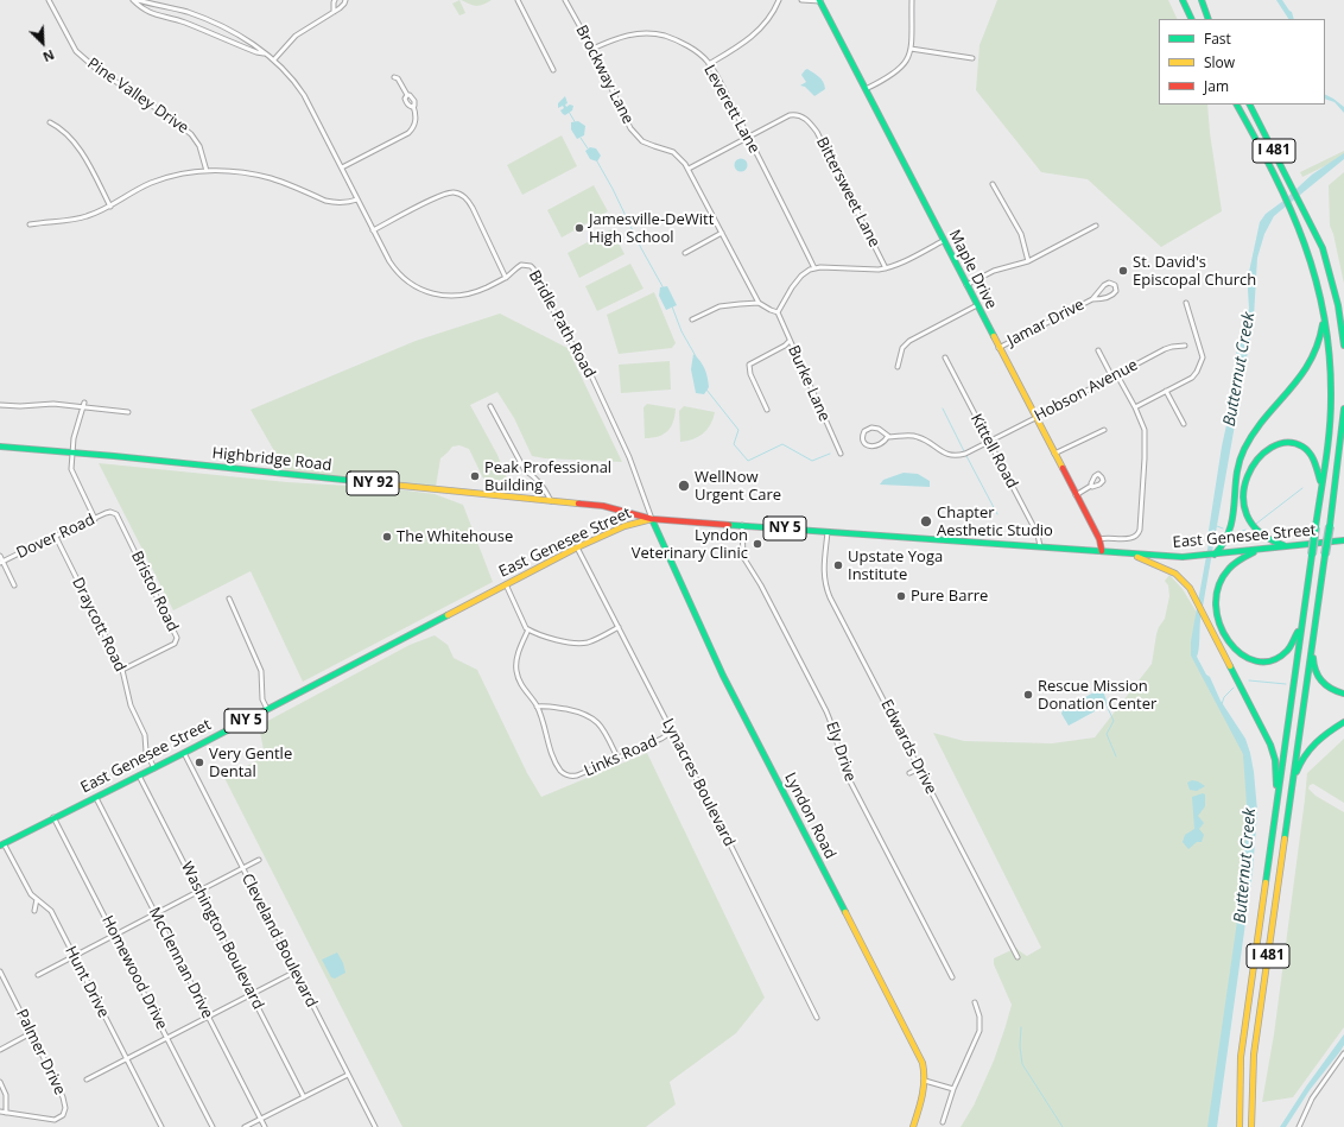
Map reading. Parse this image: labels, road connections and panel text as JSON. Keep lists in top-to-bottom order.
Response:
{
  "streets": {
    "main road": [
      "I 481",
      "Maple Drive",
      "Highbridge Road",
      "NY 92",
      "NY 5",
      "East Genesee Street",
      "Lyndon Road"
    ],
    "street": [
      "Brockway Lane",
      "Pine Valley Drive",
      "Leverett Lane",
      "Bittersweet Lane",
      "Jamar Drive",
      "Bridle Path Road",
      "Burke Lane",
      "Hobson Avenue",
      "Kittell Road",
      "Dover Road",
      "Bristol Road",
      "Draycott Road",
      "Edwards Drive",
      "Ely Drive",
      "Links Road",
      "Lynacres Boulevard",
      "Washington Boulevard",
      "Cleveland Boulevard",
      "McClennan Drive",
      "Homewood Drive",
      "Hunt Drive",
      "Palmer Drive"
    ]
  },
  "crossings": [
    ["Brockway Lane", "Leverett Lane"],
    ["Leverett Lane", "Bittersweet Lane"],
    ["Maple Drive", "Jamar Drive"],
    ["Maple Drive", "Hobson Avenue"],
    ["Maple Drive", "East Genesee Street"],
    ["Bridle Path Road", "Highbridge Road"],
    ["Bridle Path Road", "East Genesee Street"],
    ["Bridle Path Road", "Lyndon Road"],
    ["Hobson Avenue", "Kittell Road"],
    ["Kittell Road", "East Genesee Street"],
    ["Highbridge Road", "East Genesee Street"],
    ["Highbridge Road", "Lyndon Road"],
    ["Dover Road", "Bristol Road"],
    ["Dover Road", "Draycott Road"],
    ["East Genesee Street", "Draycott Road"],
    ["East Genesee Street", "Edwards Drive"],
    ["East Genesee Street", "Ely Drive"],
    ["East Genesee Street", "Lynacres Boulevard"],
    ["East Genesee Street", "Lyndon Road"],
    ["East Genesee Street", "Washington Boulevard"],
    ["East Genesee Street", "Cleveland Boulevard"],
    ["East Genesee Street", "McClennan Drive"],
    ["East Genesee Street", "Homewood Drive"],
    ["East Genesee Street", "Hunt Drive"],
    ["Bristol Road", "Draycott Road"],
    ["Links Road", "Lynacres Boulevard"]
  ],
  "water": ["Butternut Creek"],
  "places": [
    "Jamesville-DeWitt High School",
    "St. David's Episcopal Church",
    "Peak Professional Building",
    "WellNow Urgent Care",
    "Chapter Aesthetic Studio",
    "The Whitehouse",
    "Lyndon Veterinary Clinic",
    "Upstate Yoga Institute",
    "Pure Barre",
    "Rescue Mission Donation Center",
    "Very Gentle Dental"
  ],
  "legend": ["Fast", "Slow", "Jam"],
  "north": "bottom right"
}
